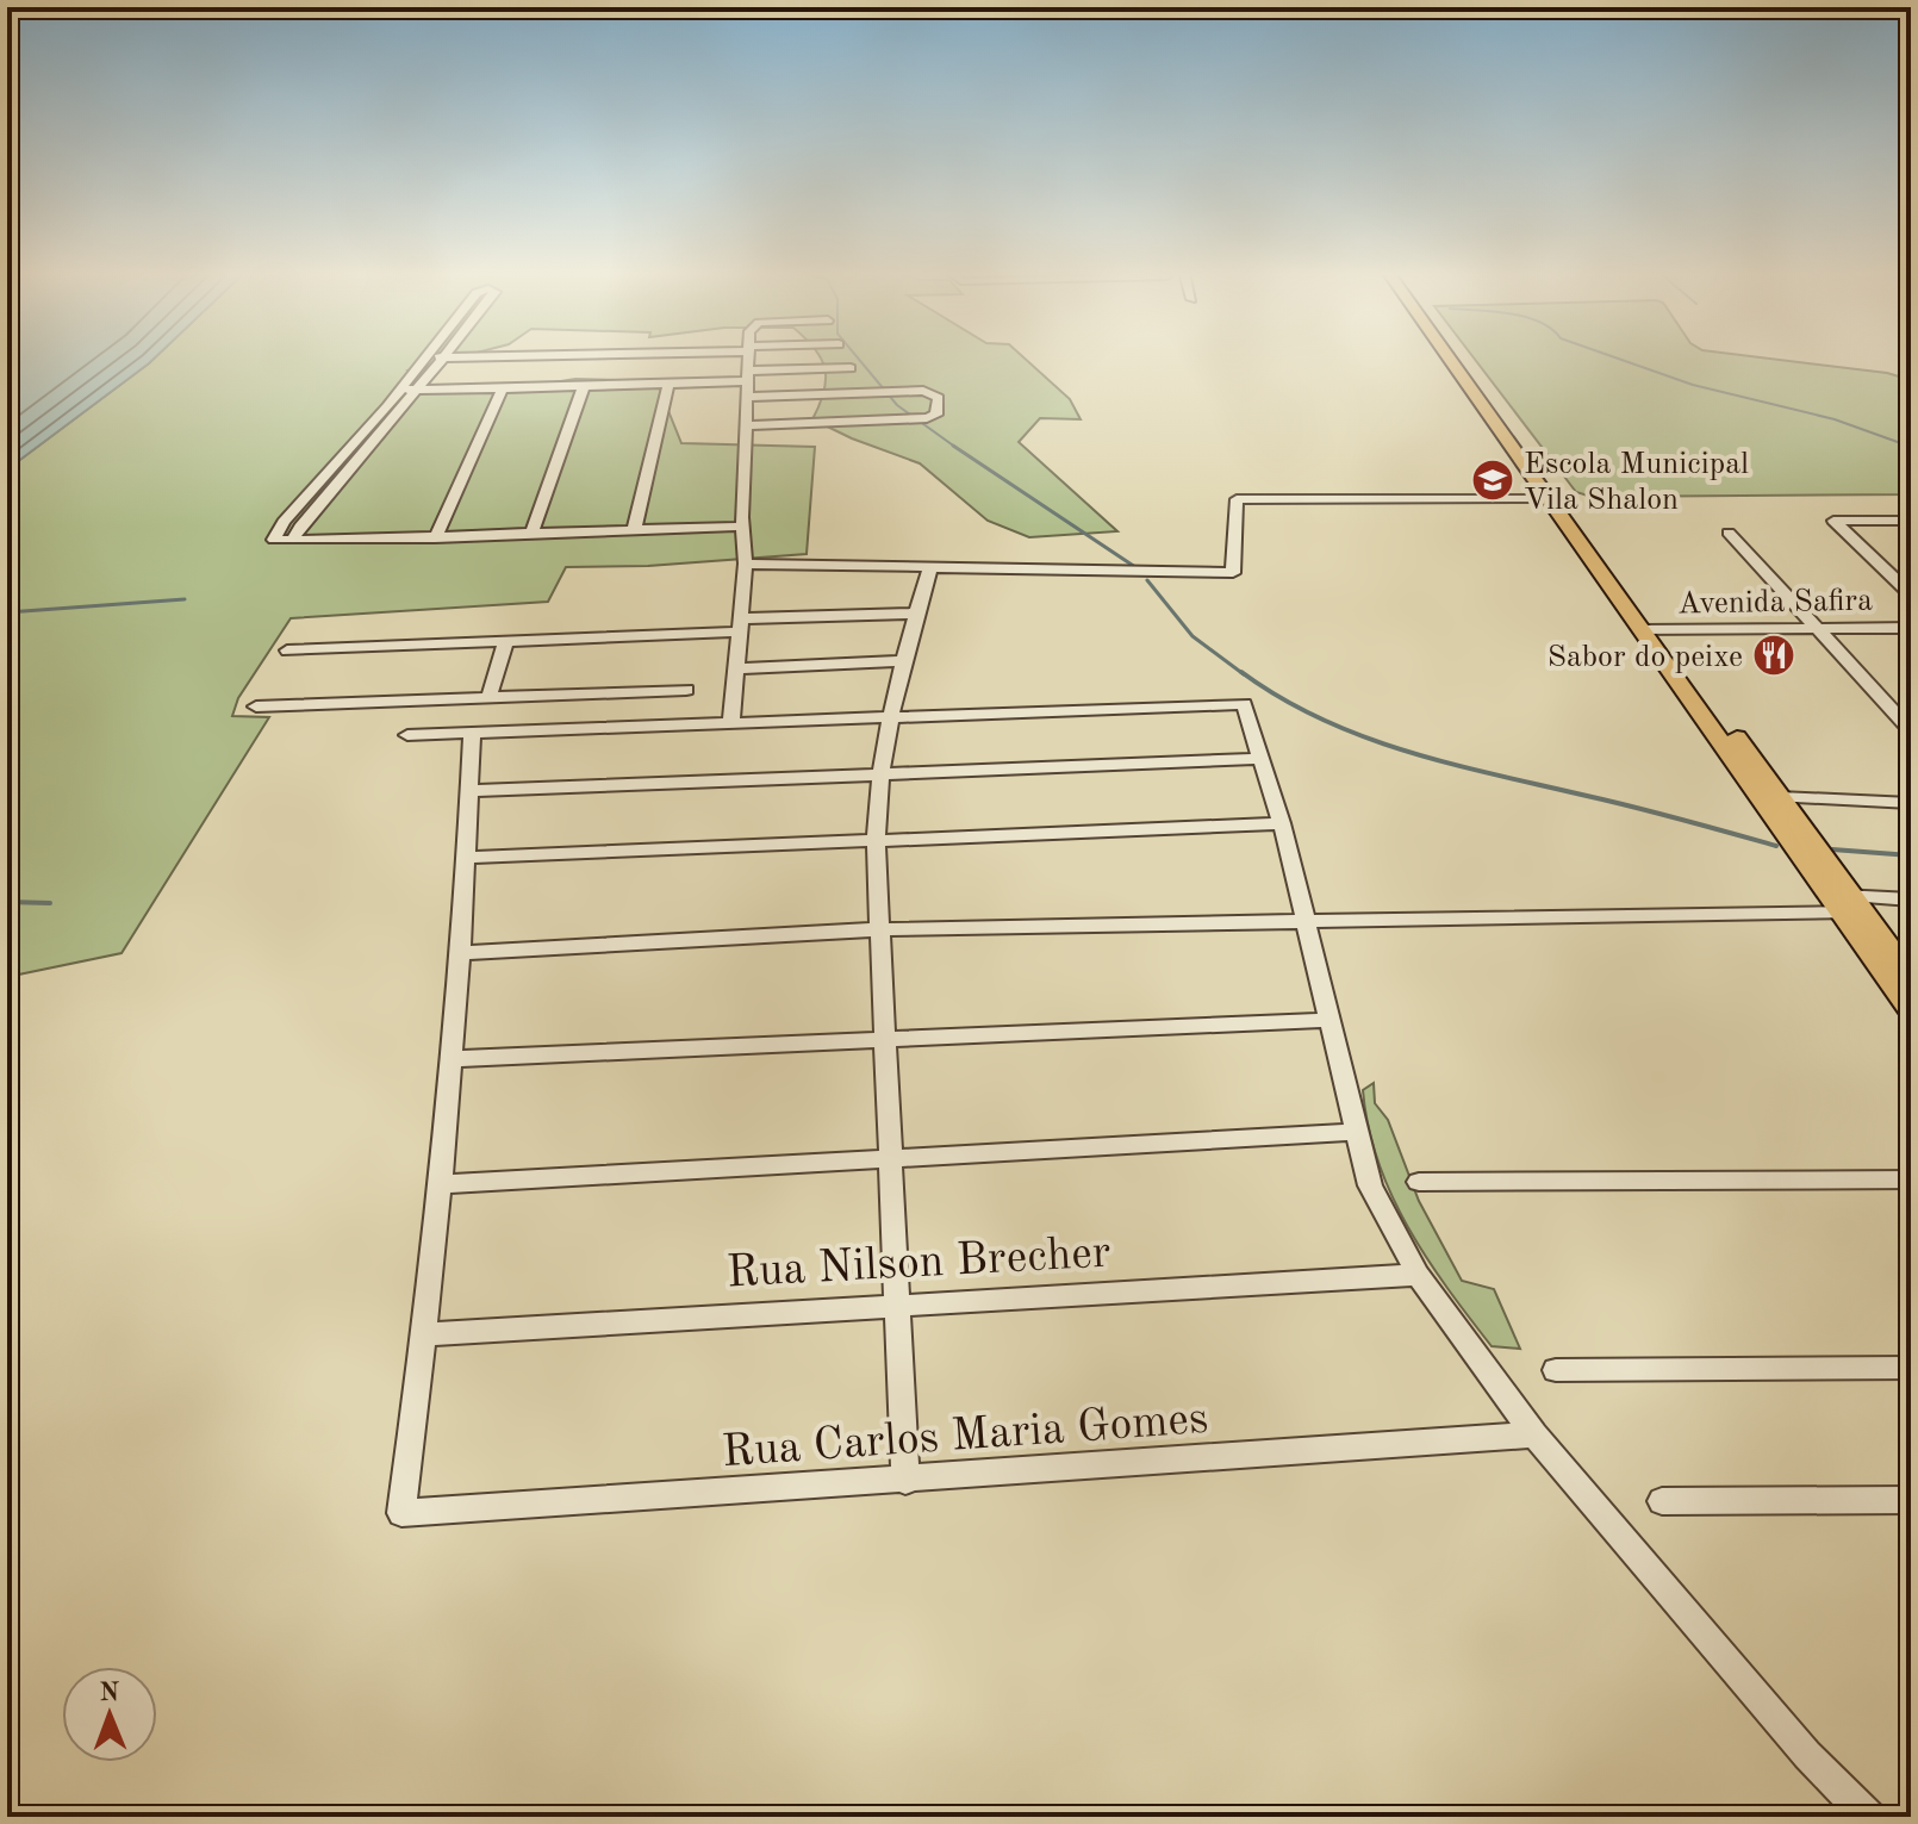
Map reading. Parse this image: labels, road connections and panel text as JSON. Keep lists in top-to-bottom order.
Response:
{
  "streets": {
    "street": ["Avenida Safira", "Rua Nilson Brecher", "Rua Carlos Maria Gomes"]
  },
  "crossings": [
    ["Rua Nilson Brecher", "Rua Carlos Maria Gomes"]
  ],
  "places": {
    "school or university": ["Escola Municipal Vila Shalon"],
    "restaurant": ["Sabor do peixe"]
  },
  "north": "top"
}
